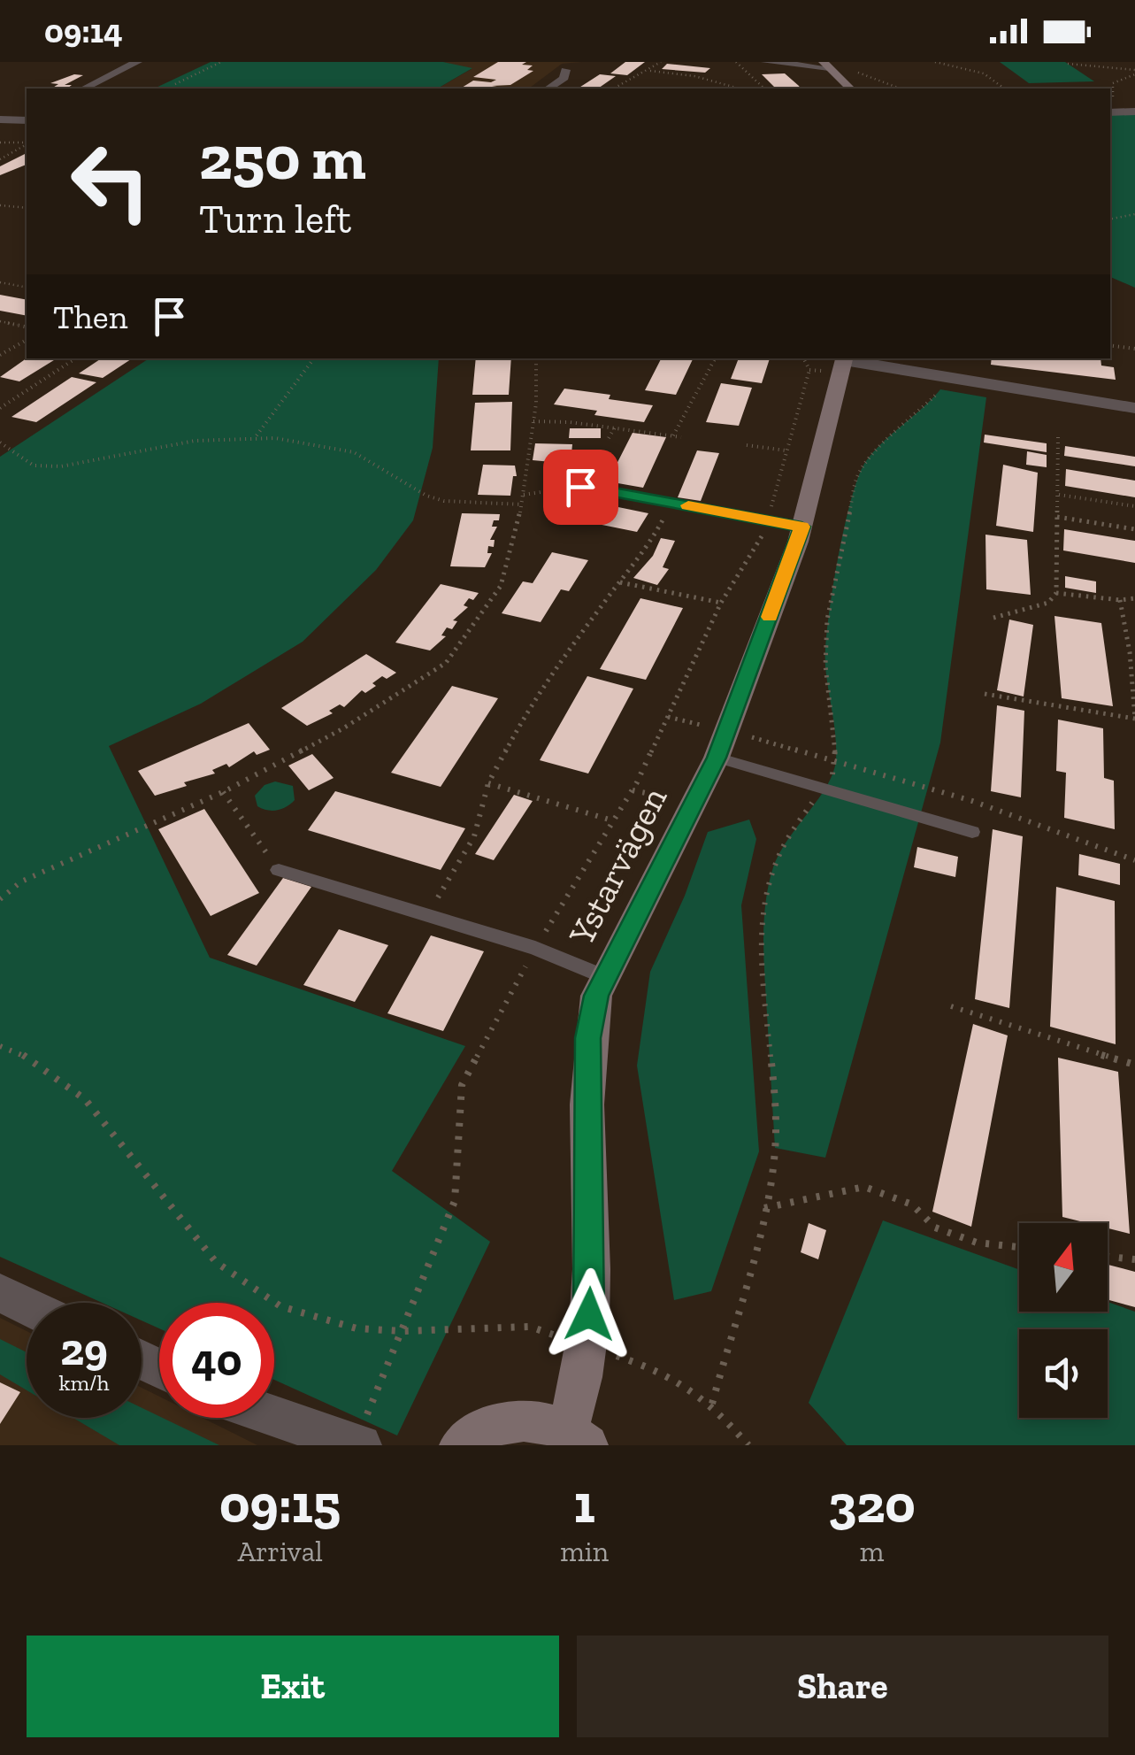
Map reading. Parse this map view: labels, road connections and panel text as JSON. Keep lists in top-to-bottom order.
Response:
{
  "streets": {
    "street": ["Ystarvägen"]
  },
  "north": "top",
  "page": {
    "status": "09:14",
    "turn": ["250 m", "Turn left"],
    "then": "Then",
    "speed": "29 km/h",
    "limit": "40",
    "eta": [
      "09:15",
      "Arrival",
      "1",
      "min",
      "320",
      "m"
    ],
    "buttons": ["Exit", "Share"]
  }
}
